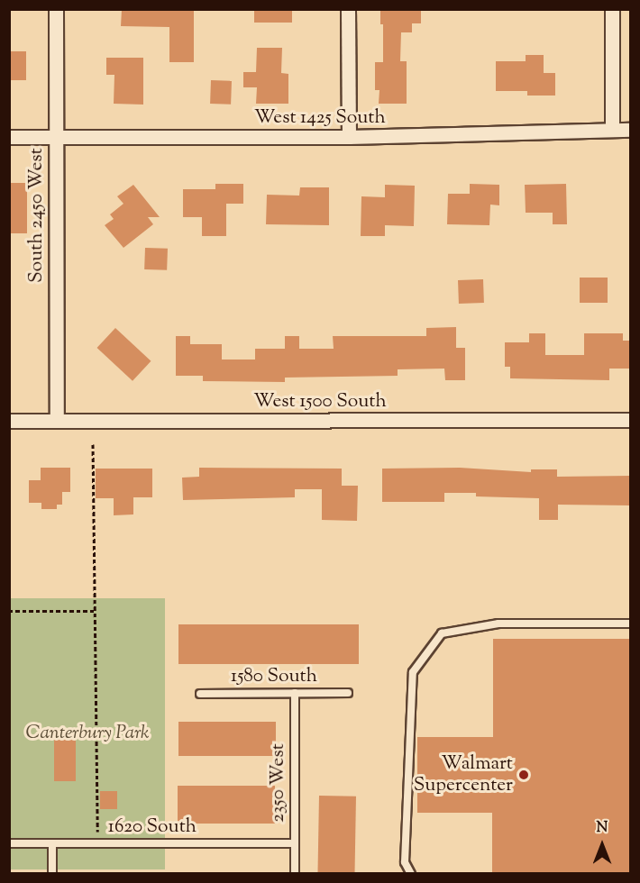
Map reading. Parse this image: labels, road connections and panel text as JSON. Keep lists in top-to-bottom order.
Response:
{
  "streets": {
    "street": ["West 1425 South", "South 2450 West", "West 1500 South"],
    "lane": ["1580 South", "2350 West", "1620 South"]
  },
  "crossings": [
    ["West 1425 South", "South 2450 West"],
    ["South 2450 West", "West 1500 South"],
    ["1580 South", "2350 West"],
    ["2350 West", "1620 South"]
  ],
  "parks": ["Canterbury Park"],
  "places": ["Walmart Supercenter"],
  "north": "top"
}
